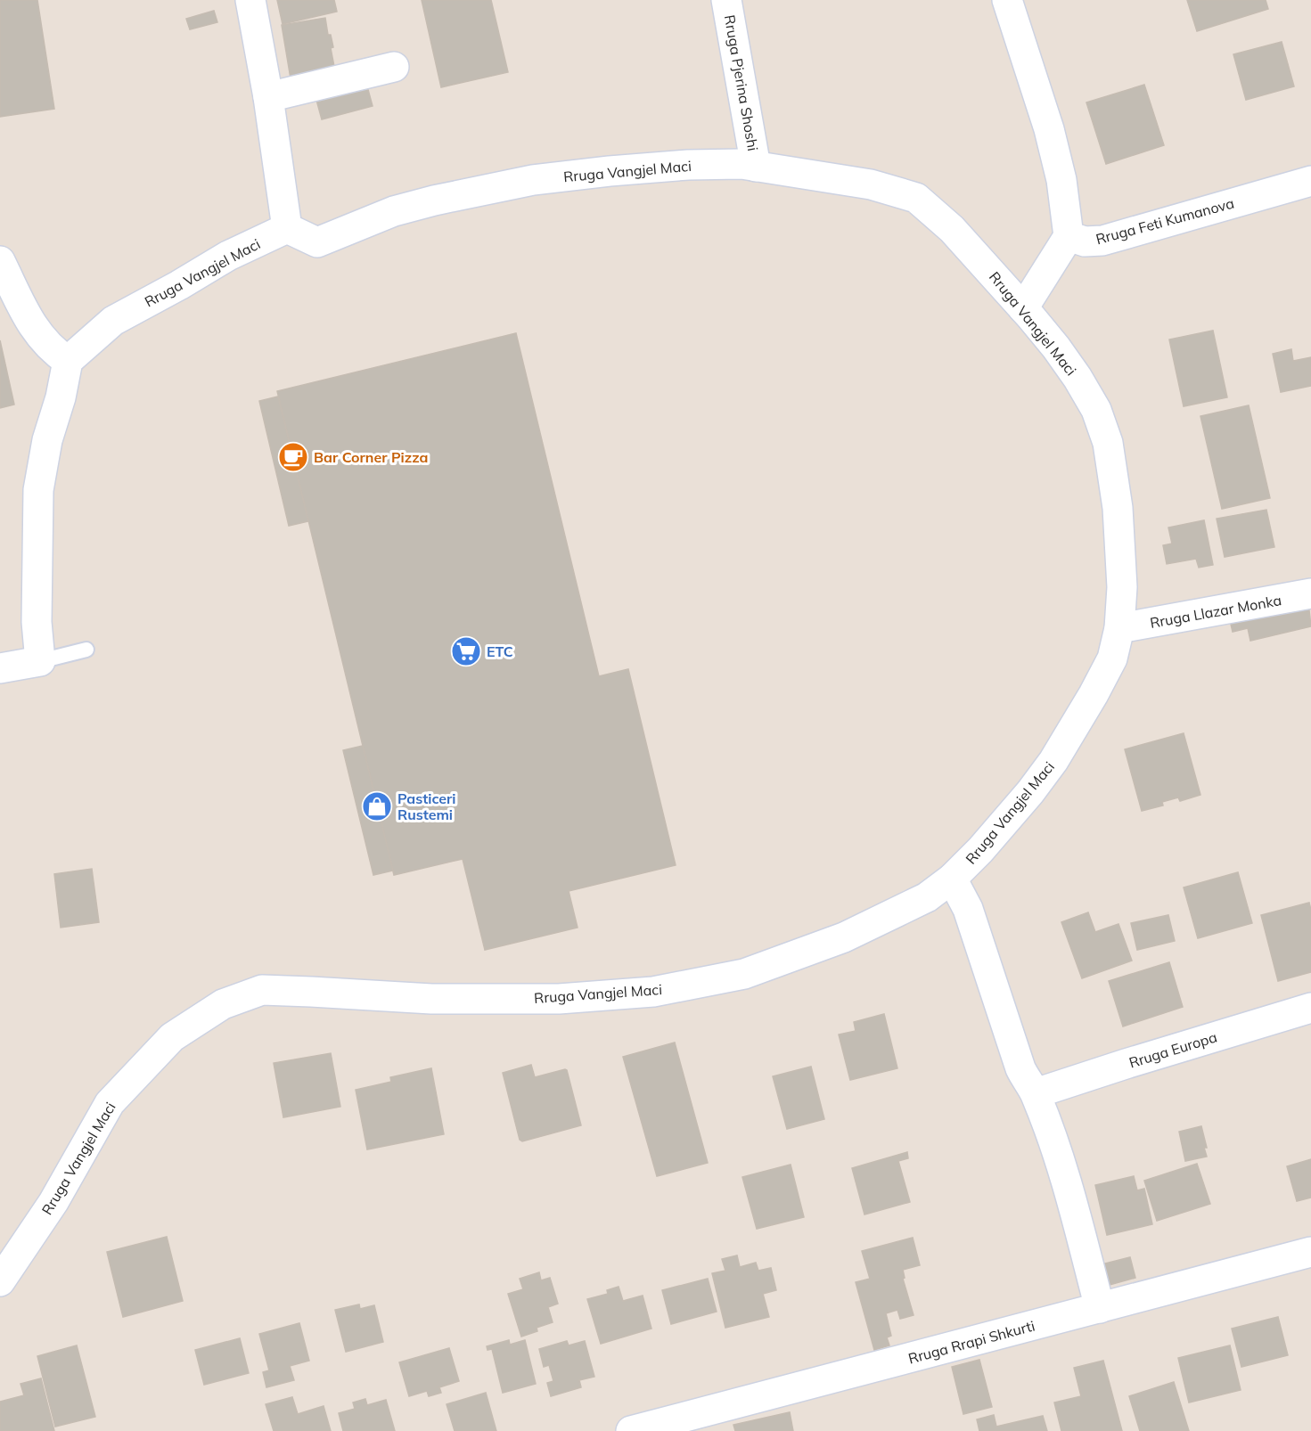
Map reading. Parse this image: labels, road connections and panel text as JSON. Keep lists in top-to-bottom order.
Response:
{
  "streets": {
    "street": [
      "Rruga Pjerina Shoshi",
      "Rruga Vangjel Maci",
      "Rruga Feti Kumanova",
      "Rruga Llazar Monka",
      "Rruga Europa",
      "Rruga Rrapi Shkurti"
    ]
  },
  "crossings": [
    ["Rruga Pjerina Shoshi", "Rruga Vangjel Maci"],
    ["Rruga Vangjel Maci", "Rruga Llazar Monka"]
  ],
  "places": {
    "cafe": ["Bar Corner Pizza"],
    "supermarket": ["ETC"],
    "shop": ["Pasticeri Rustemi"]
  }
}
